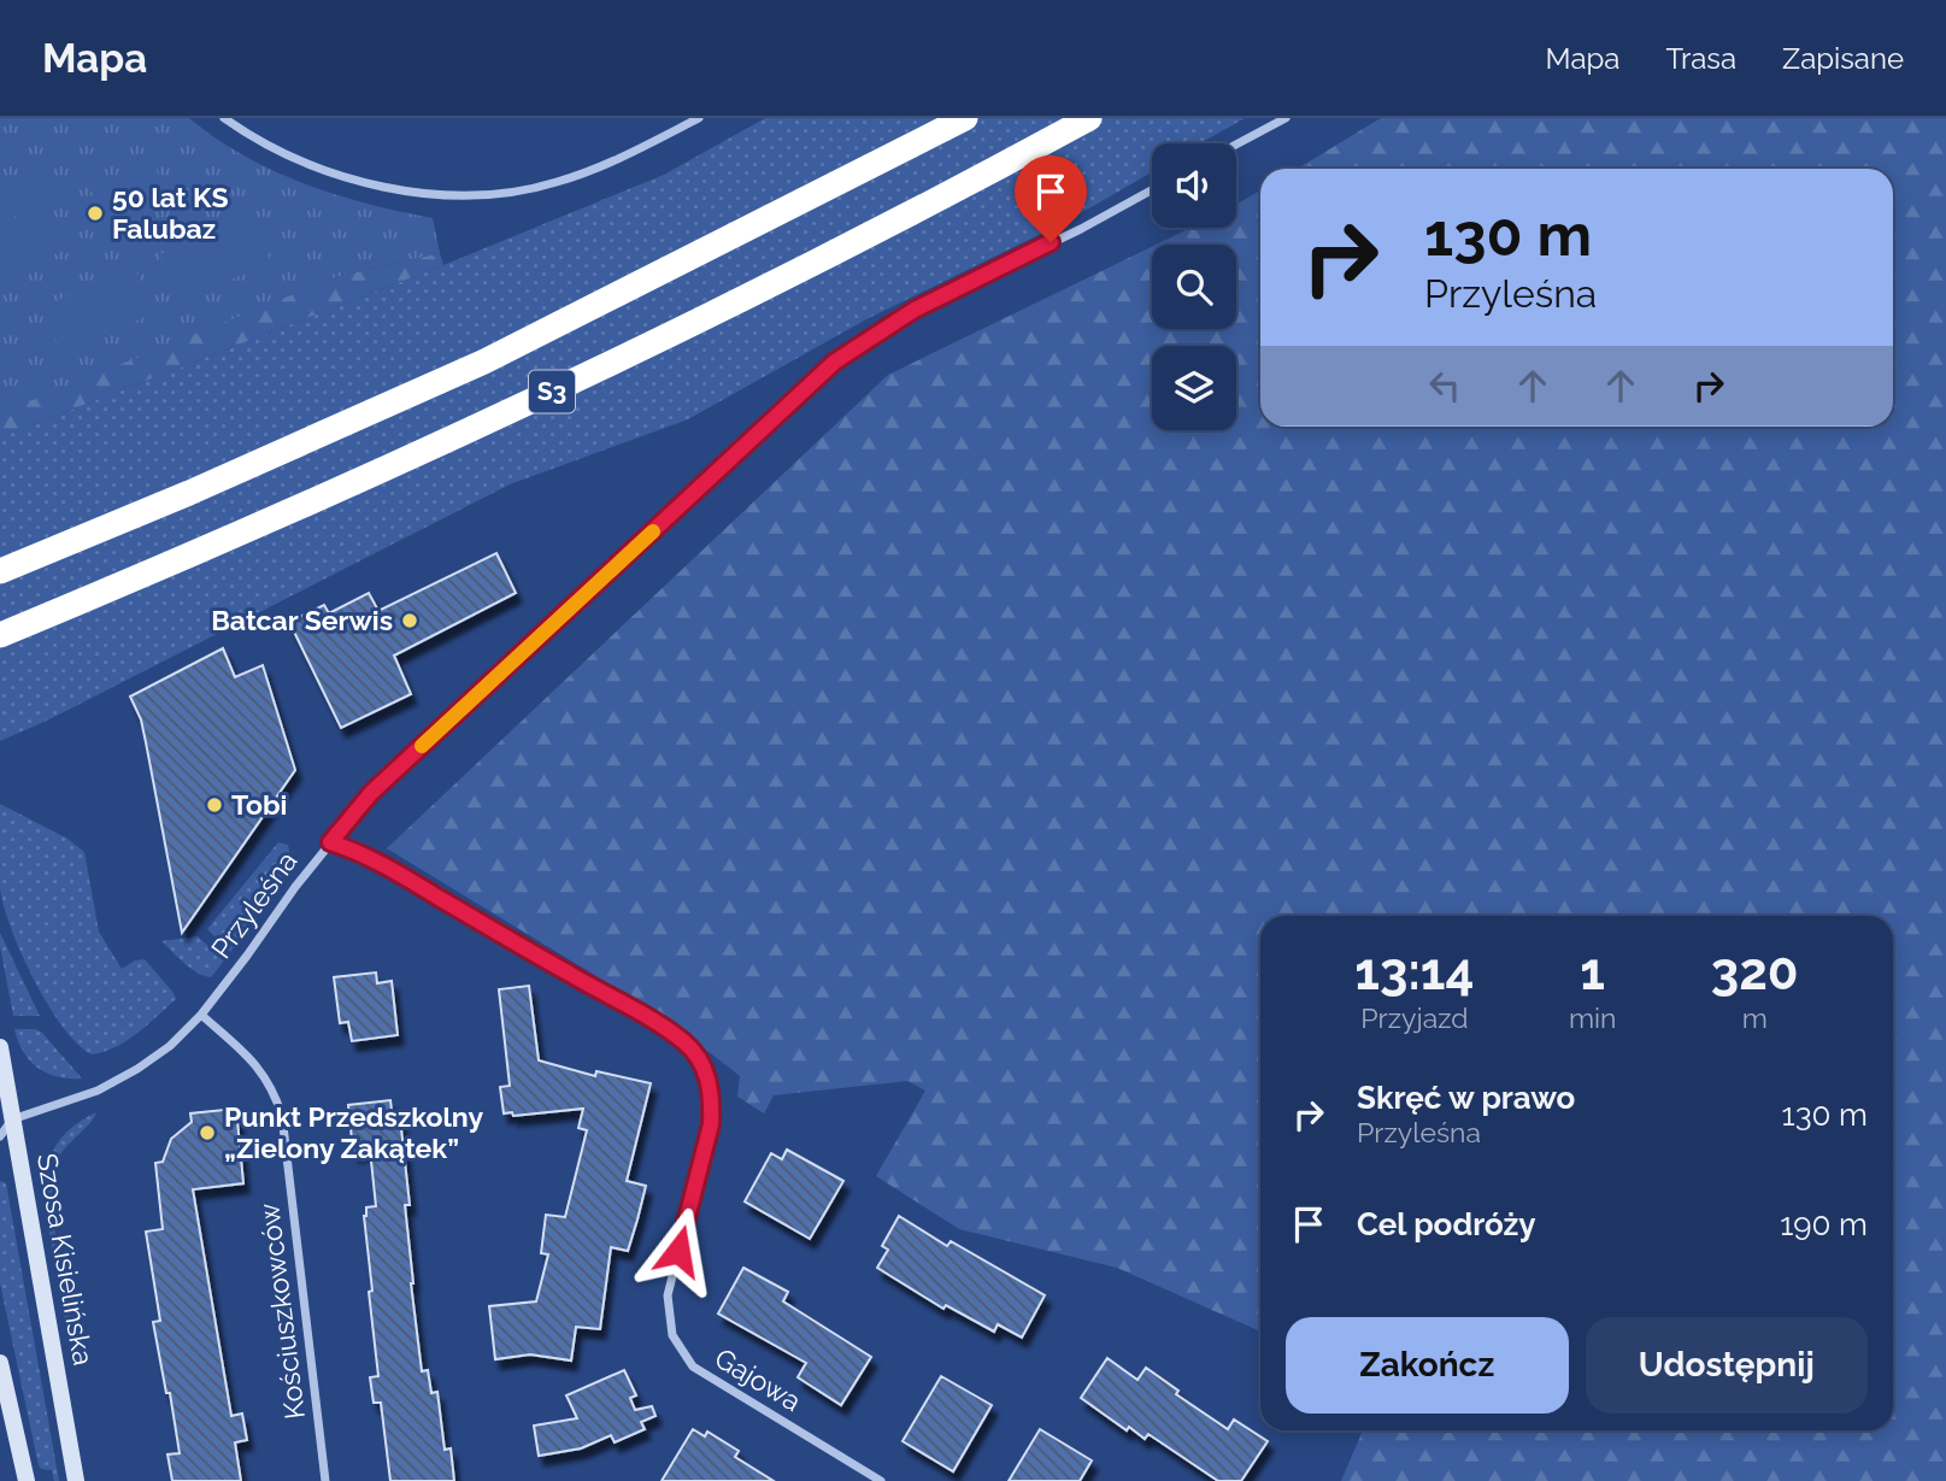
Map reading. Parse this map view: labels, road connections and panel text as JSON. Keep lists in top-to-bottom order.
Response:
{
  "streets": {
    "highway": ["S3"],
    "street": [
      "Przyleśna",
      "Szosa Kisielińska",
      "Kościuszkowców",
      "Gajowa"
    ]
  },
  "crossings": [
    ["Przyleśna", "Szosa Kisielińska"],
    ["Przyleśna", "Kościuszkowców"],
    ["Przyleśna", "Gajowa"]
  ],
  "places": [
    "50 lat KS Falubaz",
    "Batcar Serwis",
    "Tobi",
    "Punkt Przedszkolny „Zielony Zakątek”"
  ],
  "page": {
    "header": "Mapa",
    "nav": ["Mapa", "Trasa", "Zapisane"],
    "turn": ["130 m", "Przyleśna"],
    "eta": [
      "13:14",
      "Przyjazd",
      "1",
      "min",
      "320",
      "m"
    ],
    "list": [
      {
        "name": "Skręć w prawo",
        "note": "Przyleśna",
        "value": "130 m"
      },
      {
        "name": "Cel podróży",
        "value": "190 m"
      }
    ],
    "buttons": ["Zakończ", "Udostępnij"]
  }
}
